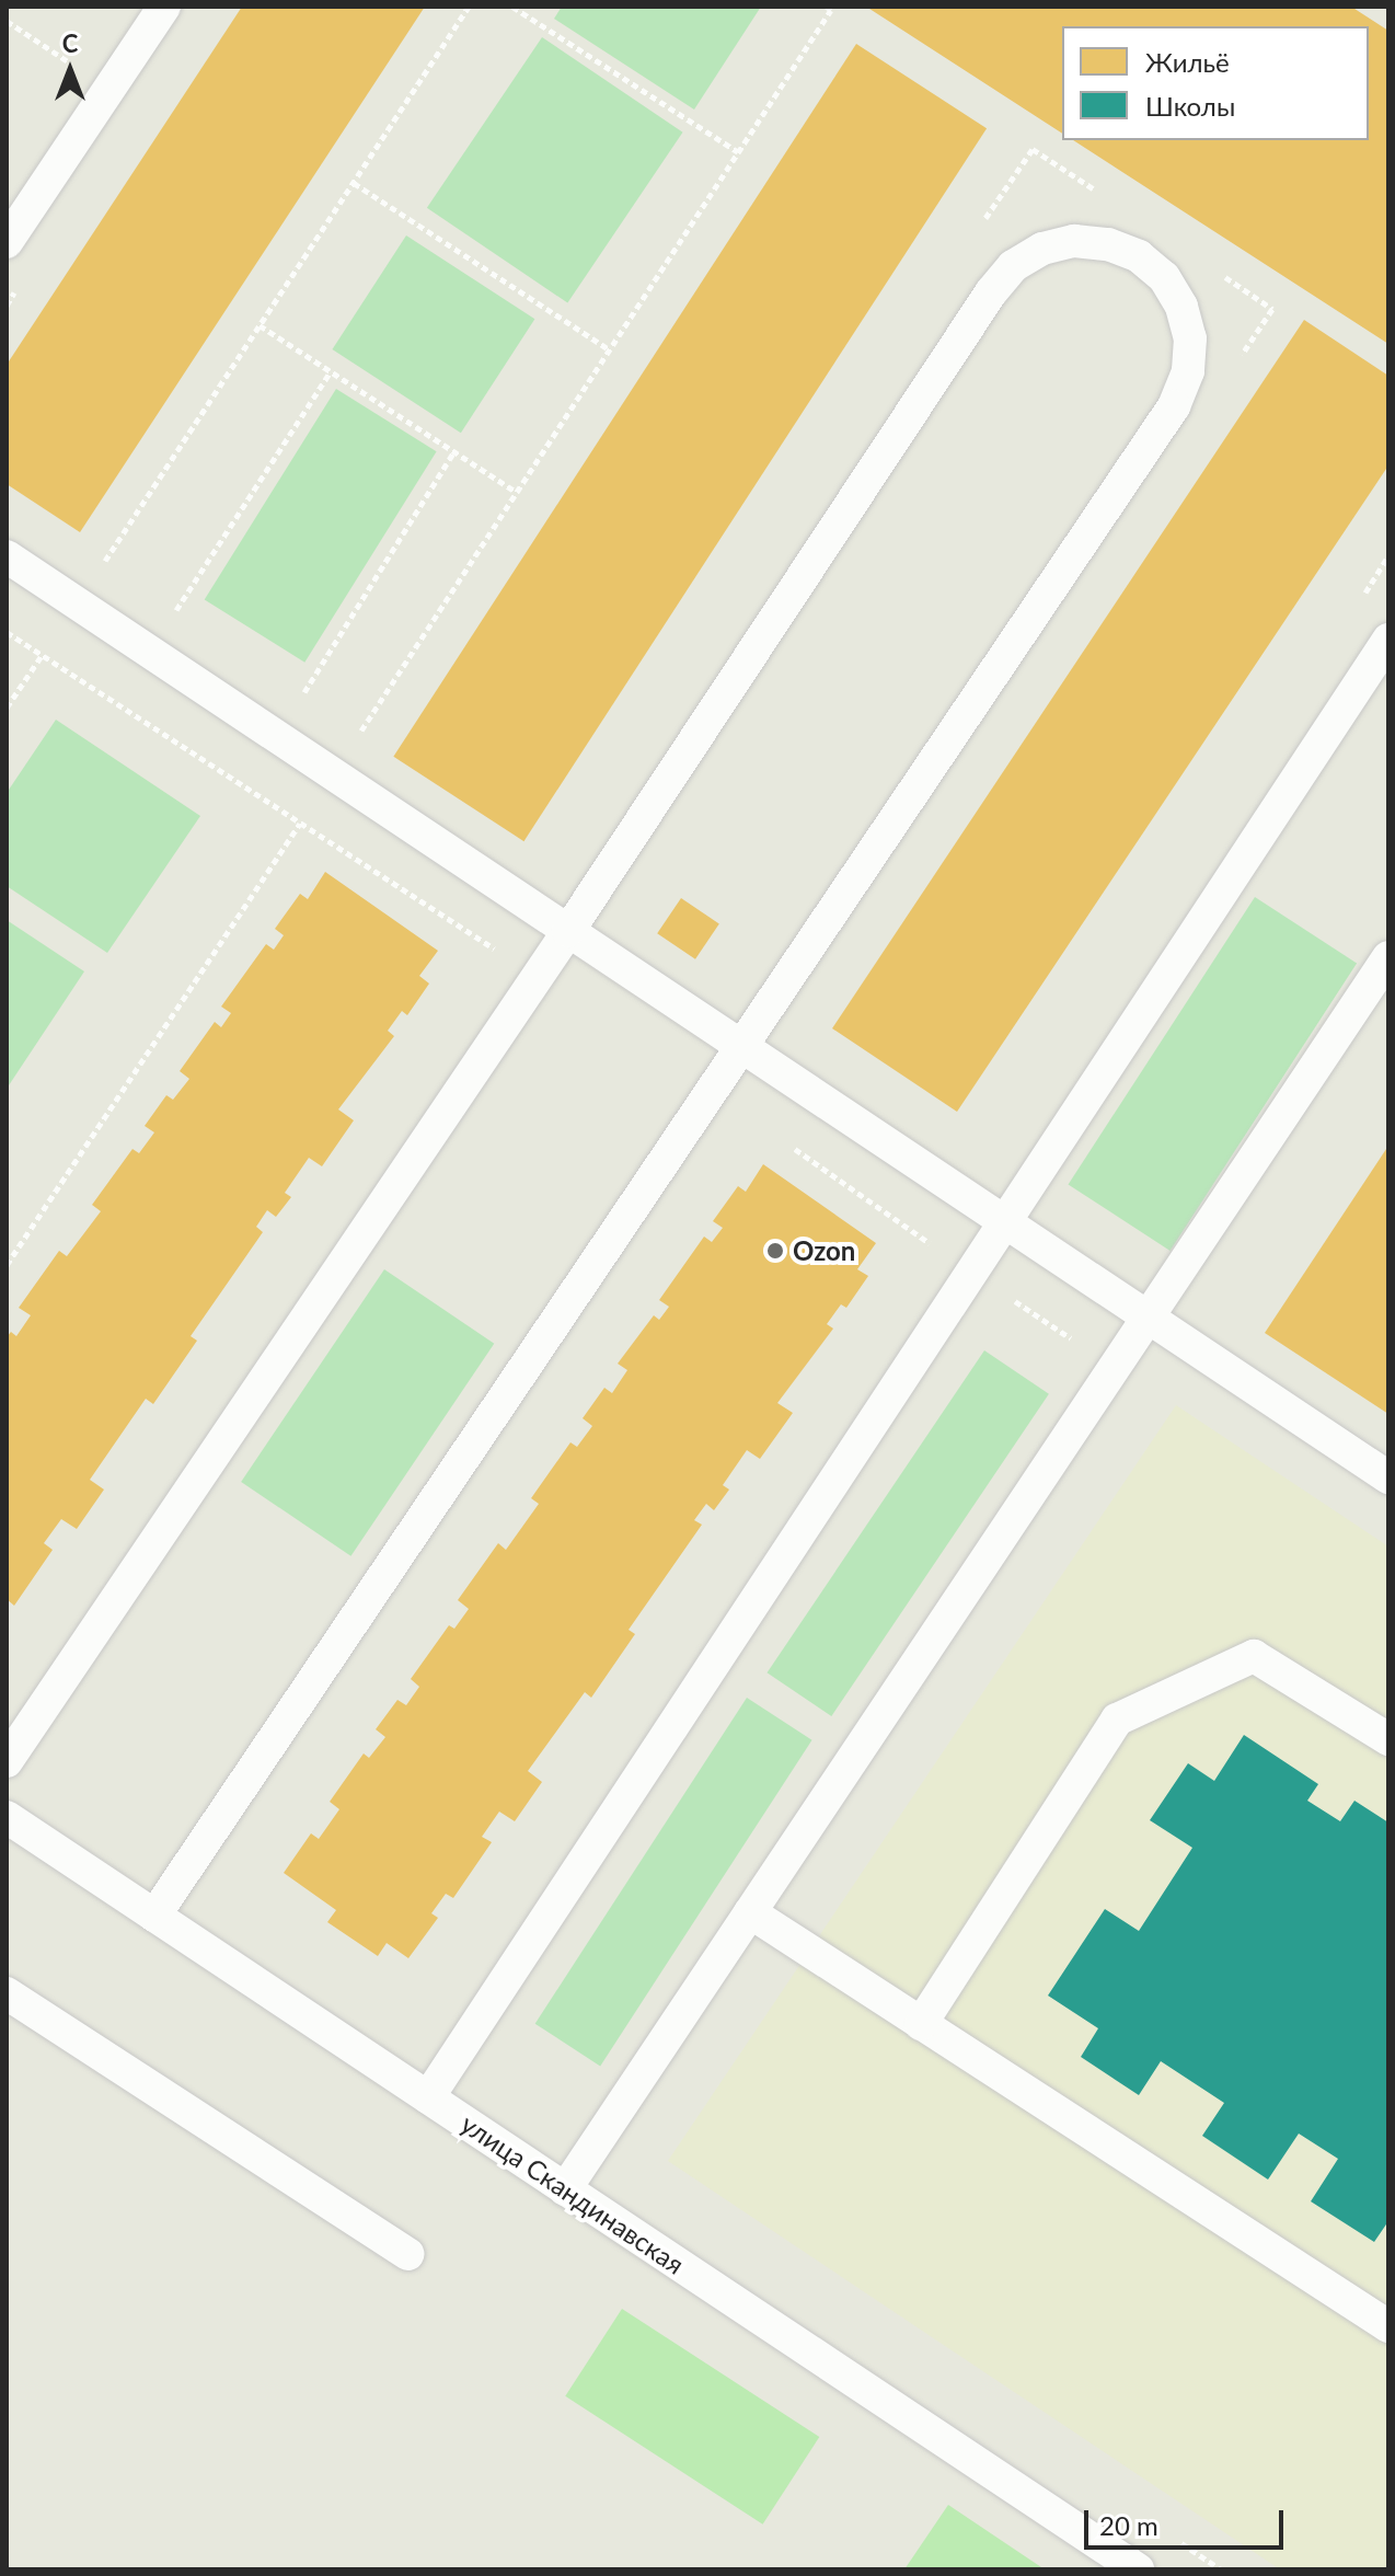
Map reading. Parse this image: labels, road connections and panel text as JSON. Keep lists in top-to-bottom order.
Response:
{
  "streets": {
    "lane": ["улица Скандинавская"]
  },
  "places": ["Ozon"],
  "legend": ["Жильё", "Школы"],
  "scale_bar": "20 m",
  "north": "top"
}
